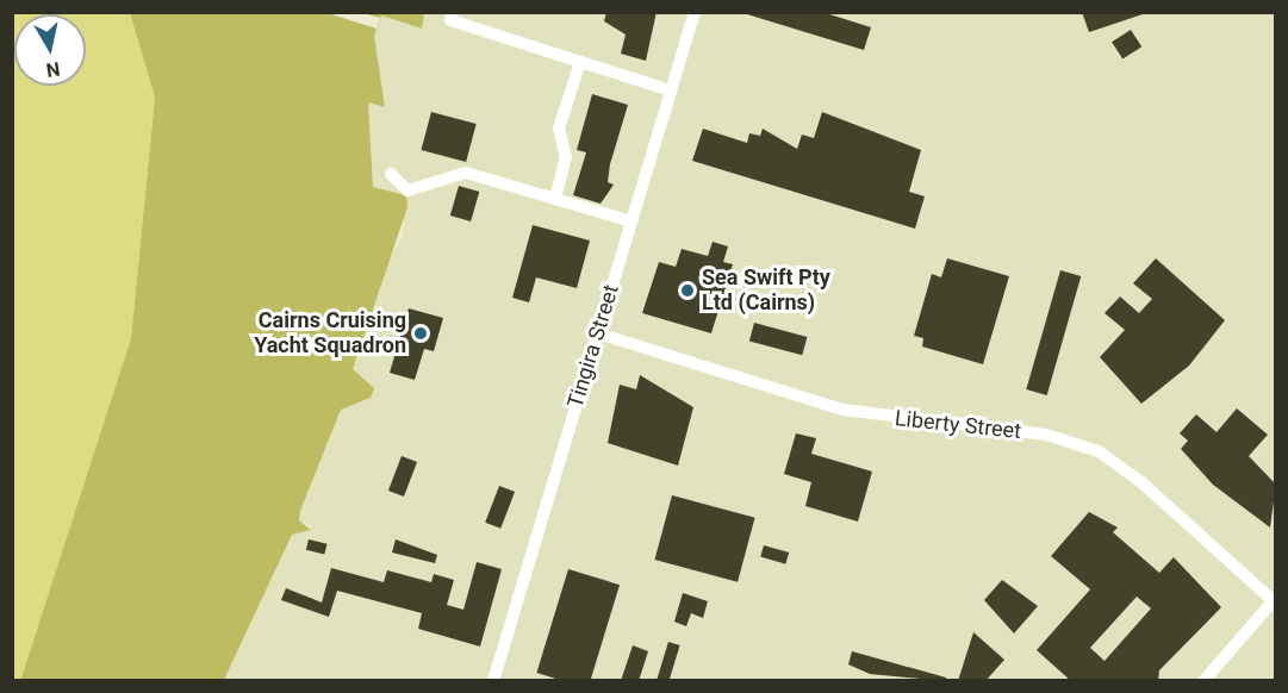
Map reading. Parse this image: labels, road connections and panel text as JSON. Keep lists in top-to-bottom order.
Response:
{
  "streets": {
    "street": ["Tingira Street", "Liberty Street"]
  },
  "crossings": [
    ["Tingira Street", "Liberty Street"]
  ],
  "places": ["Sea Swift Pty Ltd (Cairns)", "Cairns Cruising Yacht Squadron"],
  "north": "bottom"
}
